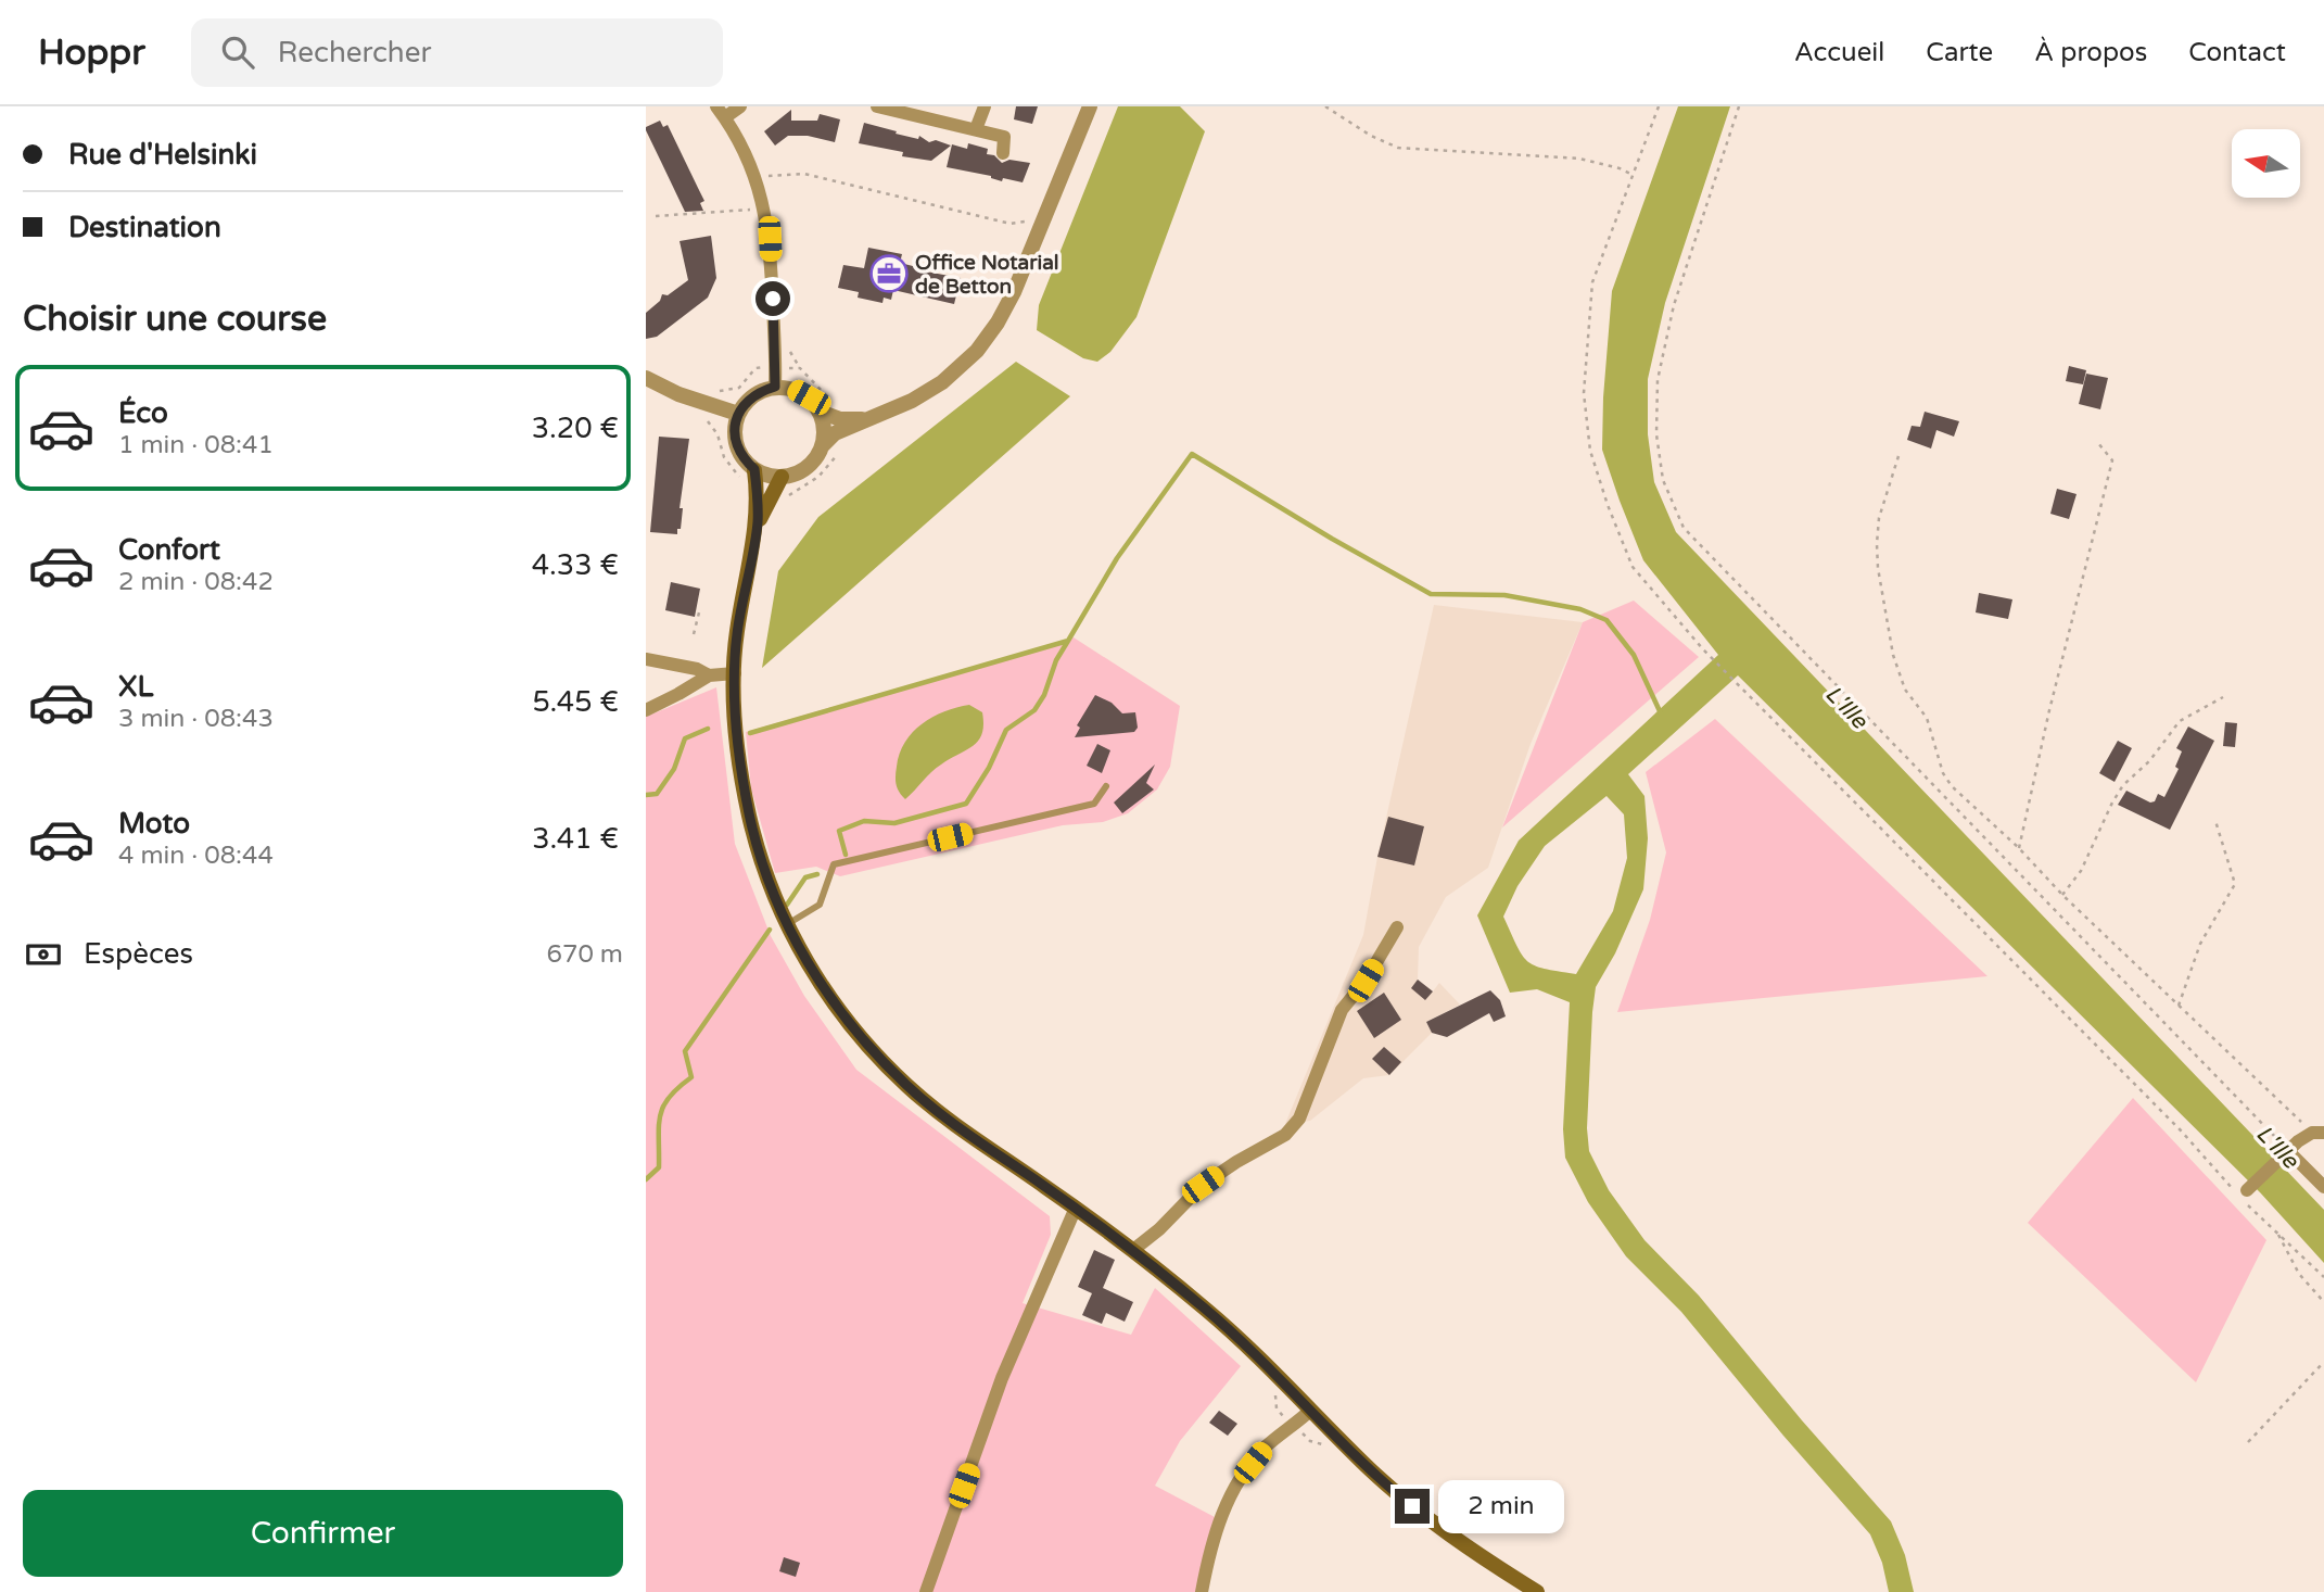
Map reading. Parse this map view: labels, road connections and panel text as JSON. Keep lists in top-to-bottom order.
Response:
{
  "water": ["L'Ille"],
  "places": {
    "office": ["Office Notarial de Betton"]
  },
  "north": "left",
  "page": {
    "header": "Hoppr",
    "search": "Rechercher",
    "nav": [
      "Accueil",
      "Carte",
      "À propos",
      "Contact"
    ],
    "banner": ["Rue d'Helsinki", "Destination"],
    "heading": "Choisir une course",
    "list": [
      {
        "name": "Éco",
        "note": "1 min · 08:41",
        "value": "3.20 €"
      },
      {
        "name": "Confort",
        "note": "2 min · 08:42",
        "value": "4.33 €"
      },
      {
        "name": "XL",
        "note": "3 min · 08:43",
        "value": "5.45 €"
      },
      {
        "name": "Moto",
        "note": "4 min · 08:44",
        "value": "3.41 €"
      }
    ],
    "pay": ["Espèces", "670 m"],
    "buttons": "Confirmer",
    "bubble": "2 min"
  }
}
